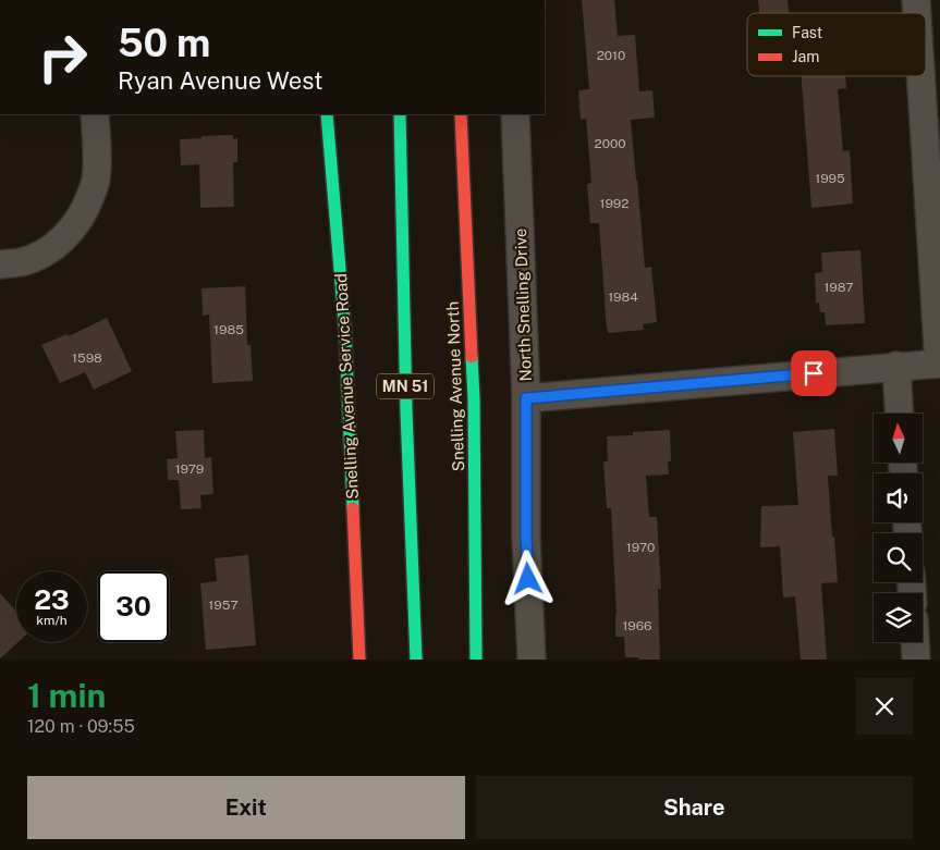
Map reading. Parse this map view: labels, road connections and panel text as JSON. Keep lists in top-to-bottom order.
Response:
{
  "streets": {
    "main road": ["Snelling Avenue Service Road", "MN 51", "Snelling Avenue North"],
    "street": ["North Snelling Drive"]
  },
  "house_numbers": [
    "2010",
    "2000",
    "1995",
    "1992",
    "1987",
    "1984",
    "1985",
    "1598",
    "1979",
    "1970",
    "1957",
    "1966"
  ],
  "legend": ["Fast", "Jam"],
  "north": "top",
  "page": {
    "turn": ["50 m", "Ryan Avenue West"],
    "speed": "23 km/h",
    "limit": "30",
    "heading": ["1 min", "120 m · 09:55"],
    "buttons": ["Exit", "Share"]
  }
}
